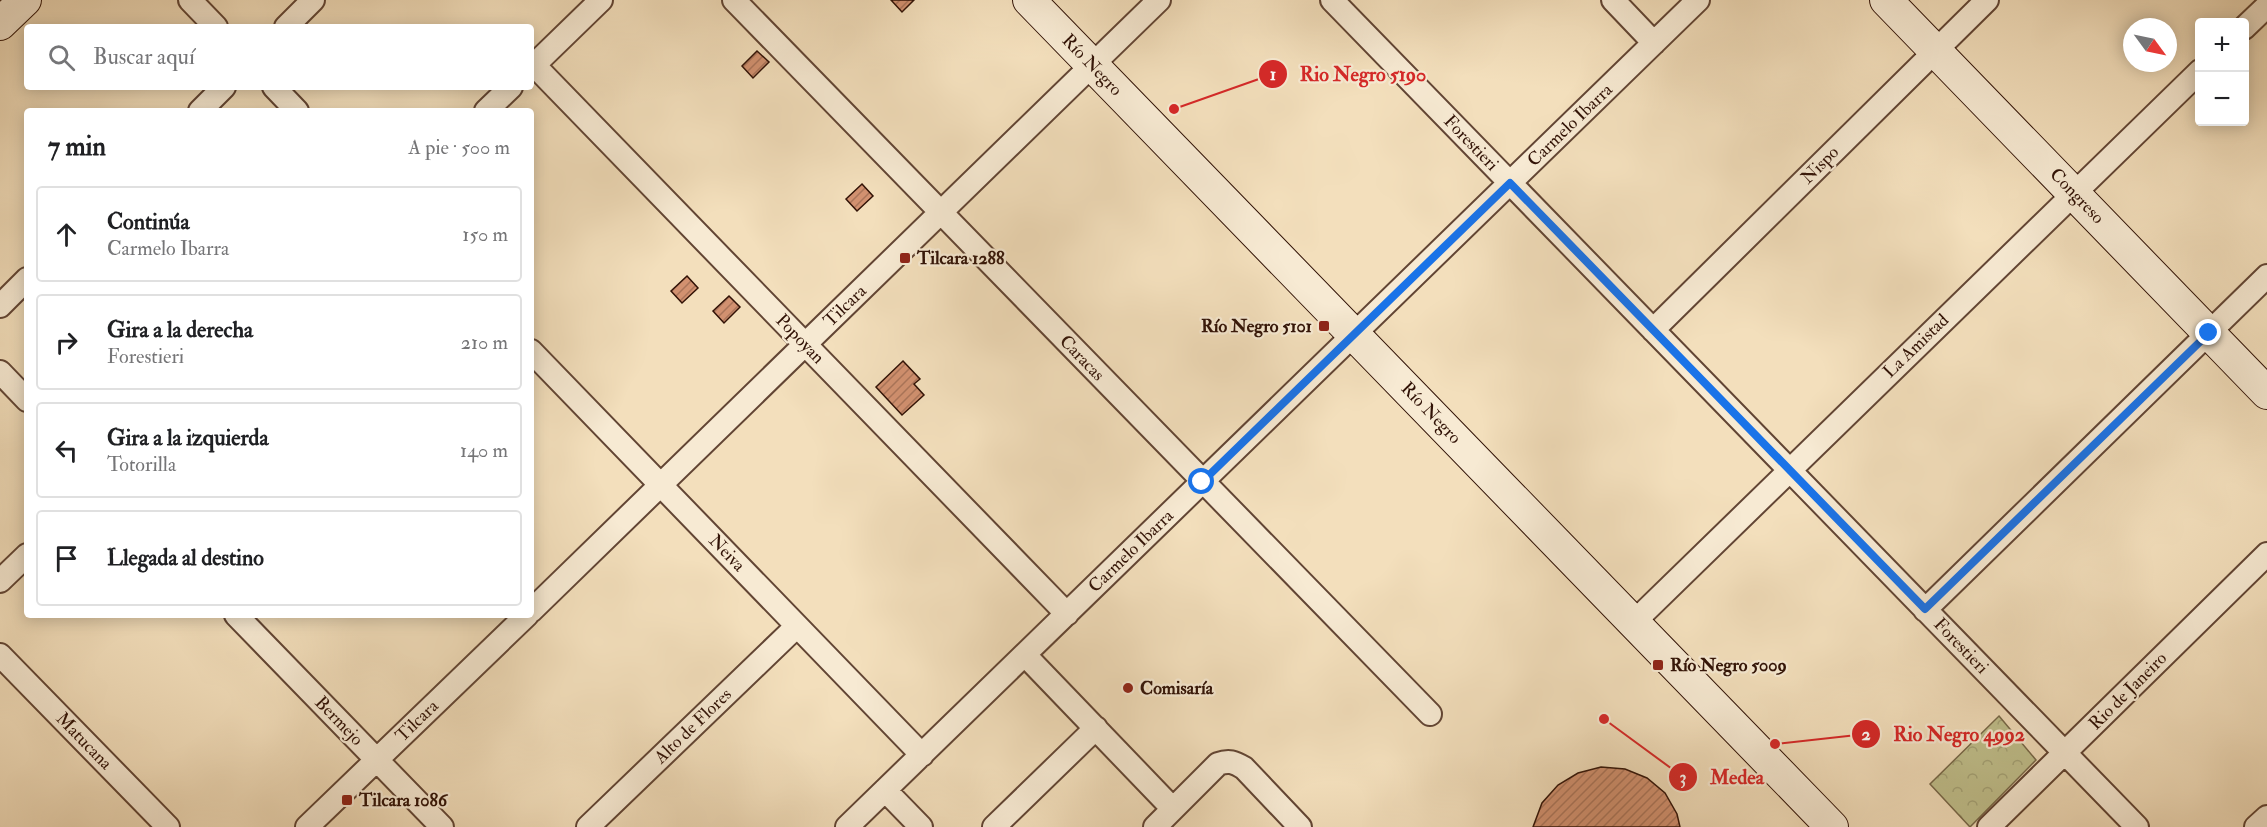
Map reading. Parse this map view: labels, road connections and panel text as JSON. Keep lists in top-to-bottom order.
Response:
{
  "streets": {
    "main road": ["Río Negro", "Congreso"],
    "street": [
      "Carmelo Ibarra",
      "Forestieri",
      "Nispo",
      "Tilcara",
      "Popoyan",
      "La Amistad",
      "Caracas",
      "Neiva",
      "Rio de Janeiro",
      "Bermejo",
      "Alto de Flores",
      "Matucana"
    ]
  },
  "crossings": [
    ["Río Negro", "Carmelo Ibarra"],
    ["Río Negro", "Tilcara"],
    ["Río Negro", "La Amistad"],
    ["Carmelo Ibarra", "Forestieri"],
    ["Carmelo Ibarra", "Popoyan"],
    ["Carmelo Ibarra", "Caracas"],
    ["Carmelo Ibarra", "Neiva"],
    ["Forestieri", "Nispo"],
    ["Forestieri", "La Amistad"],
    ["Forestieri", "Rio de Janeiro"],
    ["Nispo", "Congreso"],
    ["Congreso", "La Amistad"],
    ["Tilcara", "Popoyan"],
    ["Tilcara", "Caracas"],
    ["Tilcara", "Neiva"],
    ["Tilcara", "Bermejo"],
    ["Neiva", "Alto de Flores"]
  ],
  "places": {
    "other": [
      "Rio Negro 5190",
      "Comisaría",
      "Medea",
      "Rio Negro 4992"
    ],
    "transit": [
      "Tilcara 1288",
      "Río Negro 5101",
      "Río Negro 5009",
      "Tilcara 1086"
    ]
  },
  "north": "bottom right",
  "page": {
    "map_buttons": ["+", "−"],
    "search": "Buscar aquí",
    "heading": ["7 min", "A pie · 500 m"],
    "list": [
      ["Continúa", "Carmelo Ibarra", "150 m"],
      ["Gira a la derecha", "Forestieri", "210 m"],
      ["Gira a la izquierda", "Totorilla", "140 m"],
      "Llegada al destino"
    ]
  }
}
